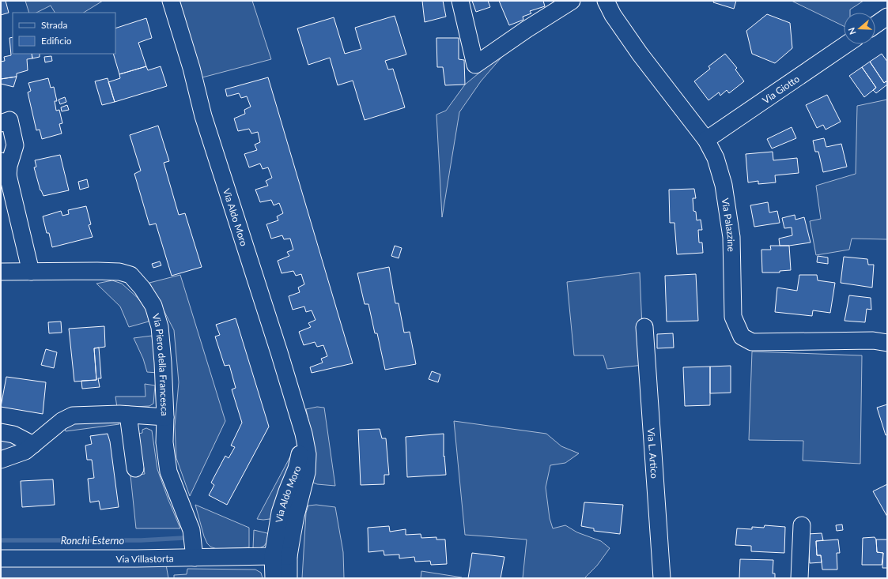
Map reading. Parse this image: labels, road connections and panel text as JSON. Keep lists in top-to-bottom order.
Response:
{
  "streets": {
    "street": [
      "Via Giotto",
      "Via Aldo Moro",
      "Via Palazzine",
      "Via Piero della Francesca",
      "Via L. Artico",
      "Via Villastorta"
    ]
  },
  "crossings": [
    ["Via Giotto", "Via Palazzine"],
    ["Via Aldo Moro", "Via Villastorta"],
    ["Via Piero della Francesca", "Via Villastorta"]
  ],
  "water": ["Ronchi Esterno"],
  "legend": ["Strada", "Edificio"],
  "north": "left"
}
